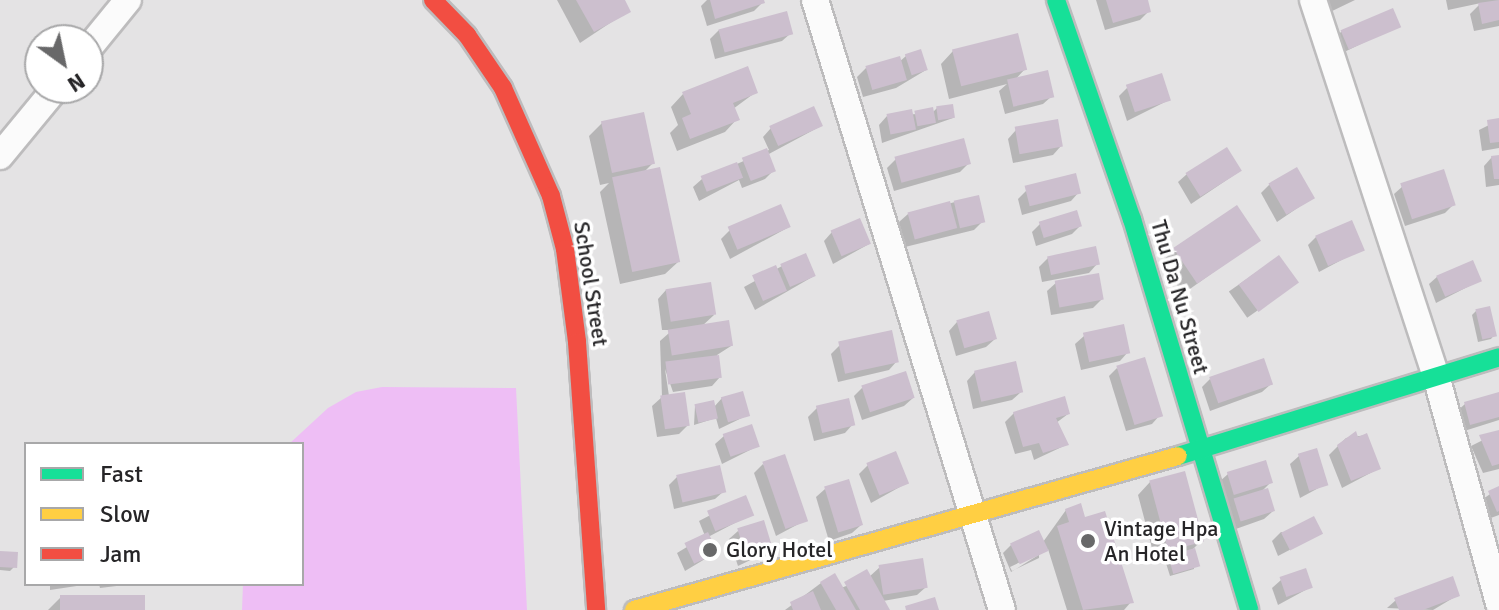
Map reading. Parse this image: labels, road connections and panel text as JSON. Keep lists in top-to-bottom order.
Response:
{
  "streets": {
    "street": ["School Street", "Thu Da Nu Street"]
  },
  "places": ["Vintage Hpa An Hotel", "Glory Hotel"],
  "legend": ["Fast", "Slow", "Jam"],
  "north": "bottom right"
}
